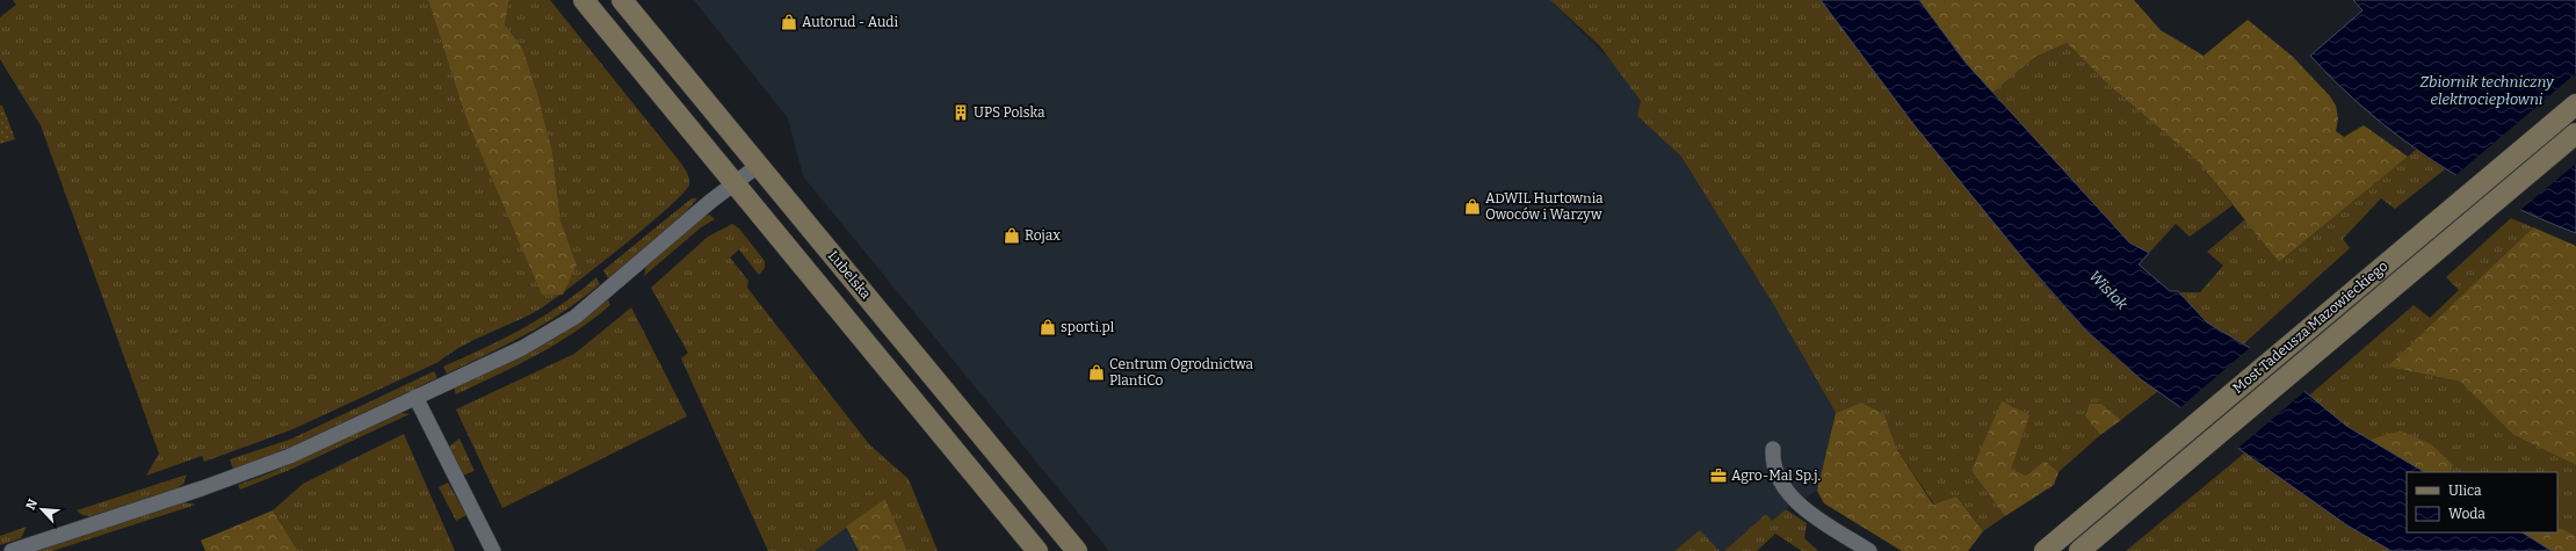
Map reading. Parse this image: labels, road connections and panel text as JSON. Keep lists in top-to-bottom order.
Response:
{
  "streets": {
    "main road": ["Lubelska", "Most Tadeusza Mazowieckiego"]
  },
  "water": ["Zbiornik techniczny elektrociepłowni", "Wisłok"],
  "places": {
    "shop": [
      "Autorud - Audi",
      "ADWIL Hurtownia Owoców i Warzyw",
      "Rojax",
      "sporti.pl",
      "Centrum Ogrodnictwa PlantiCo"
    ],
    "building": ["UPS Polska"],
    "office": ["Agro-Mal Sp.j."]
  },
  "legend": ["Ulica", "Woda"],
  "north": "top left"
}
